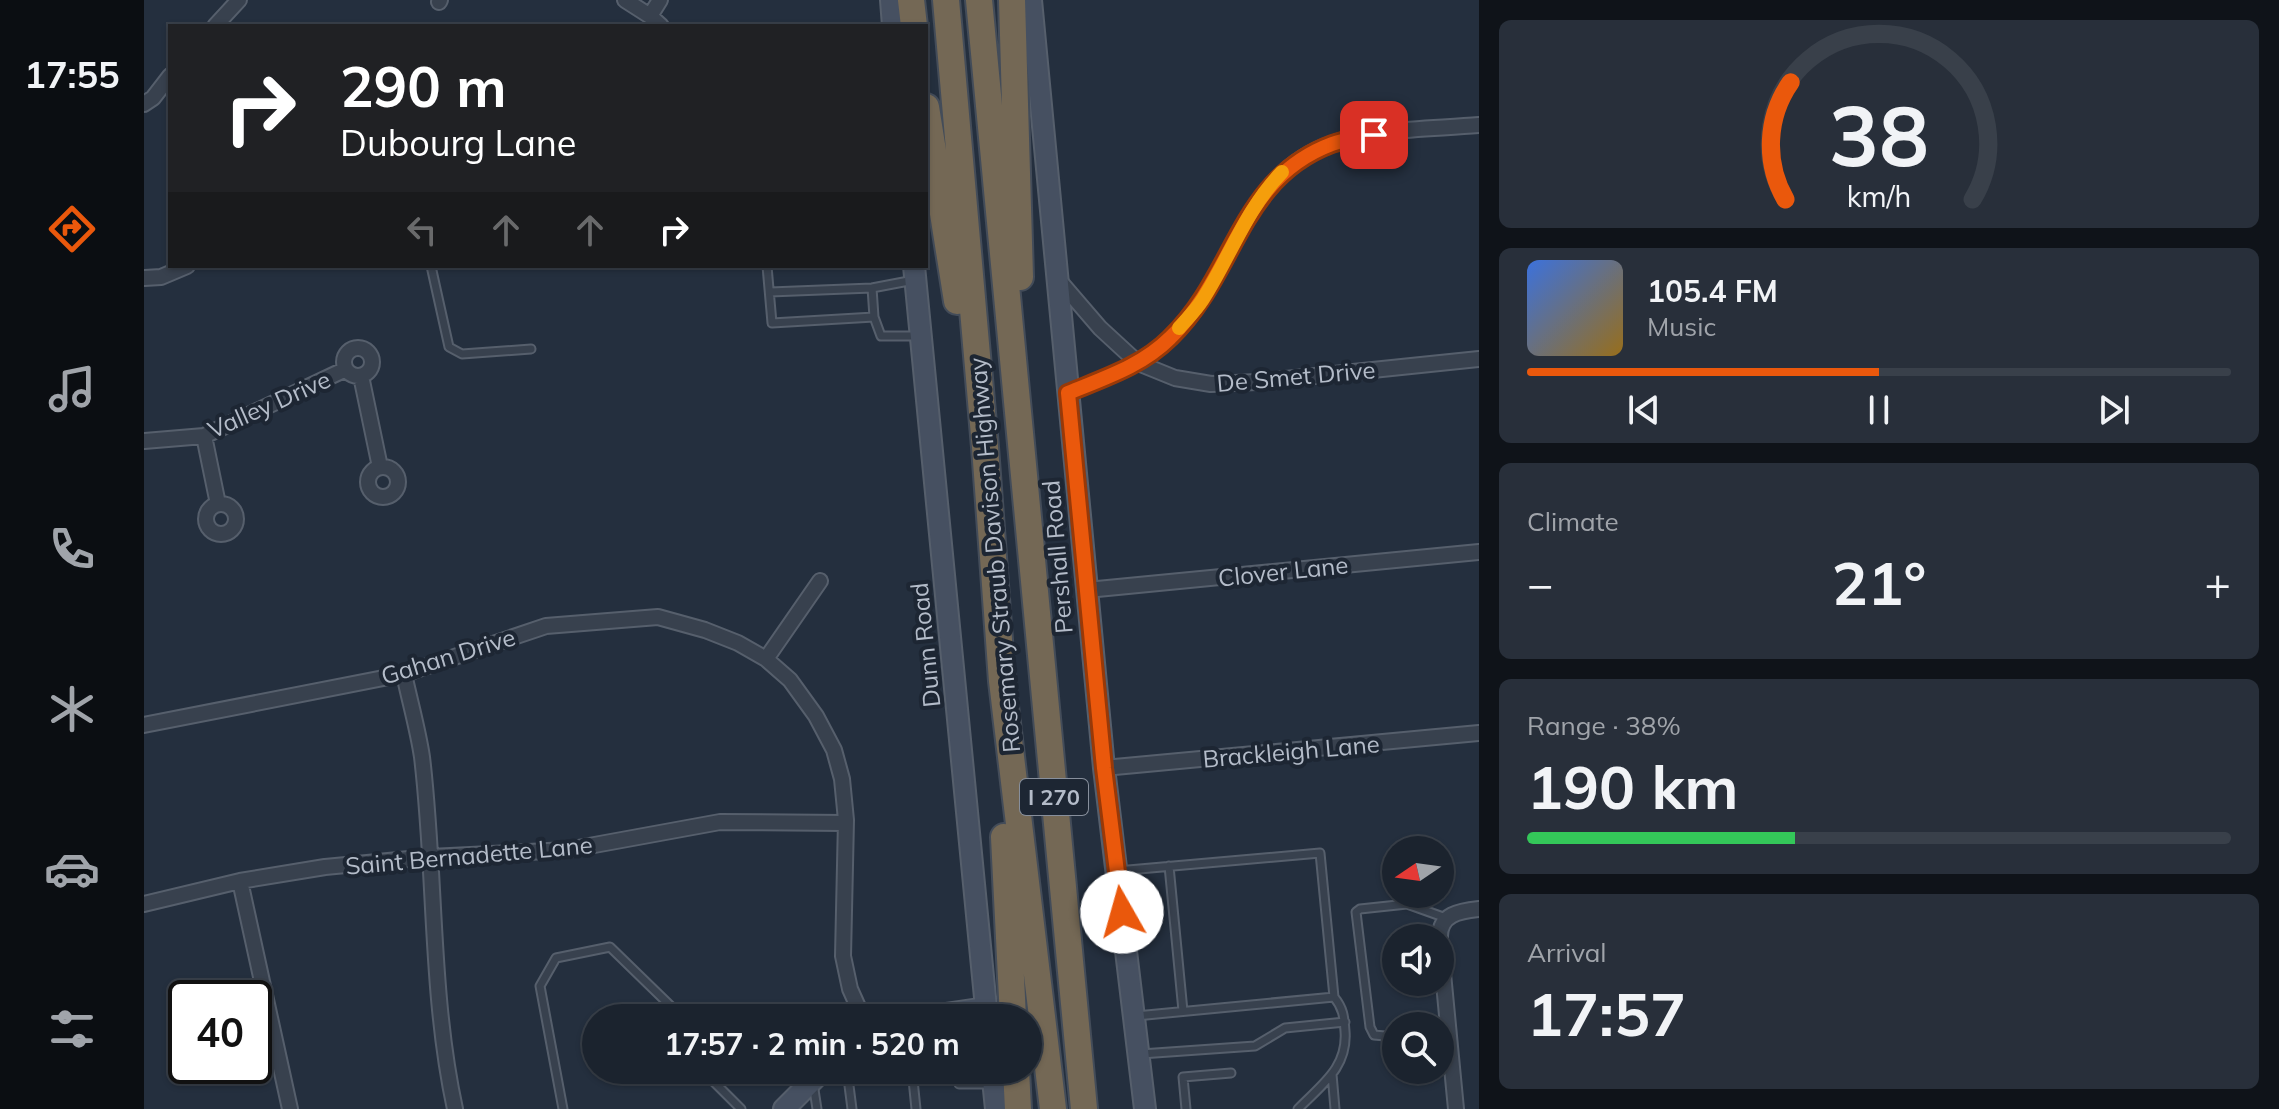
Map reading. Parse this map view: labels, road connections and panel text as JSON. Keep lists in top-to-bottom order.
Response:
{
  "streets": {
    "highway": ["Rosemary Straub Davison Highway", "I 270"],
    "street": [
      "De Smet Drive",
      "Valley Drive",
      "Pershall Road",
      "Clover Lane",
      "Dunn Road",
      "Gahan Drive",
      "Brackleigh Lane",
      "Saint Bernadette Lane"
    ]
  },
  "crossings": [
    ["De Smet Drive", "Pershall Road"],
    ["Pershall Road", "Clover Lane"],
    ["Pershall Road", "Brackleigh Lane"]
  ],
  "north": "left",
  "page": {
    "tabs": "17:55",
    "turn": ["290 m", "Dubourg Lane"],
    "song": ["105.4 FM", "Music"],
    "tile": [
      "Climate",
      ["Range · 38%", "190 km"],
      ["Arrival", "17:57"]
    ],
    "heat": ["−", "21°", "+"],
    "limit": "40",
    "trip": "17:57 · 2 min · 520 m",
    "gauge": ["38", "km/h"]
  }
}
